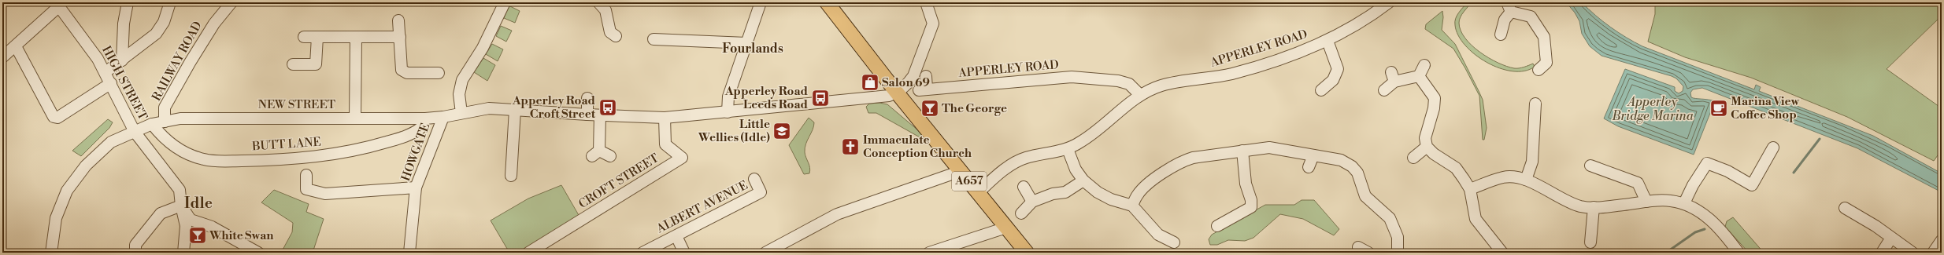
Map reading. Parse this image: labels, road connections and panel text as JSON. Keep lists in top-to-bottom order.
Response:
{
  "streets": {
    "main road": ["A657"],
    "street": [
      "APPERLEY ROAD",
      "RAILWAY ROAD",
      "HIGH STREET",
      "NEW STREET",
      "BUTT LANE",
      "HOWGATE",
      "CROFT STREET",
      "ALBERT AVENUE"
    ]
  },
  "crossings": [
    ["RAILWAY ROAD", "NEW STREET"],
    ["HIGH STREET", "NEW STREET"],
    ["NEW STREET", "BUTT LANE"],
    ["NEW STREET", "HOWGATE"]
  ],
  "districts": ["Fourlands", "Idle"],
  "water": ["Apperley Bridge Marina"],
  "places": {
    "shop": ["Salon 69"],
    "bus stop": ["Apperley Road Leeds Road", "Apperley Road Croft Street"],
    "bar": ["The George", "White Swan"],
    "cafe": ["Marina View Coffee Shop"],
    "school or university": ["Little Wellies (Idle)"],
    "church": ["Immaculate Conception Church"]
  }
}
